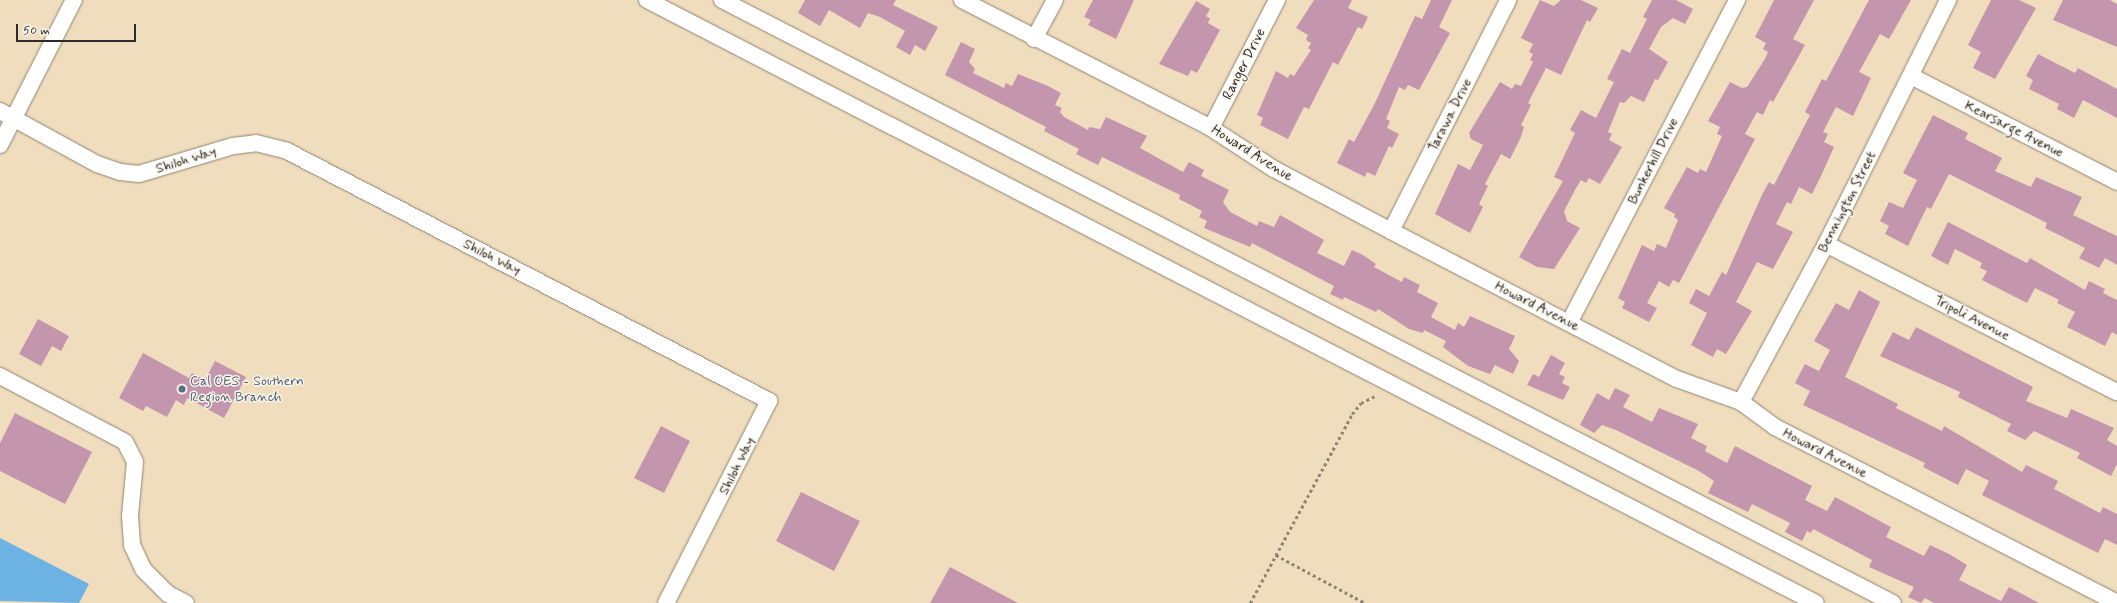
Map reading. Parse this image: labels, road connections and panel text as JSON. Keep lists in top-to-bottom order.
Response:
{
  "streets": {
    "street": [
      "Ranger Drive",
      "Tarawa Drive",
      "Kearsarge Avenue",
      "Howard Avenue",
      "Shiloh Way",
      "Bunkerhill Drive",
      "Bennington Street",
      "Tripoli Avenue"
    ]
  },
  "crossings": [
    ["Ranger Drive", "Howard Avenue"],
    ["Tarawa Drive", "Howard Avenue"],
    ["Kearsarge Avenue", "Bennington Street"],
    ["Howard Avenue", "Bunkerhill Drive"],
    ["Howard Avenue", "Bennington Street"],
    ["Bennington Street", "Tripoli Avenue"]
  ],
  "places": ["Cal OES - Southern Region Branch"],
  "scale_bar": "50 m"
}
